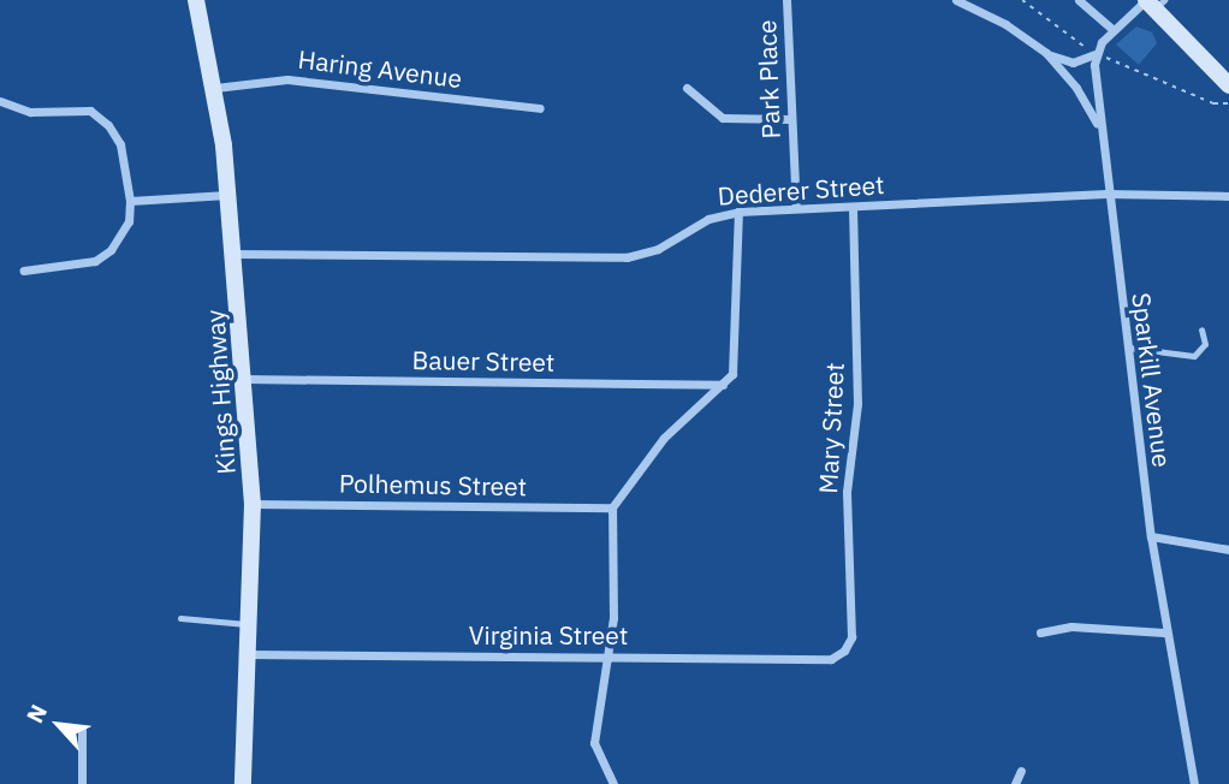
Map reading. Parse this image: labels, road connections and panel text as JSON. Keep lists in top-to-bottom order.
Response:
{
  "streets": {
    "street": [
      "Haring Avenue",
      "Park Place",
      "Dederer Street",
      "Bauer Street",
      "Sparkill Avenue",
      "Kings Highway",
      "Mary Street",
      "Polhemus Street",
      "Virginia Street"
    ]
  },
  "crossings": [
    ["Haring Avenue", "Kings Highway"],
    ["Park Place", "Dederer Street"],
    ["Dederer Street", "Sparkill Avenue"],
    ["Dederer Street", "Kings Highway"],
    ["Dederer Street", "Mary Street"],
    ["Bauer Street", "Kings Highway"],
    ["Kings Highway", "Polhemus Street"],
    ["Kings Highway", "Virginia Street"],
    ["Mary Street", "Virginia Street"]
  ],
  "north": "top left"
}
